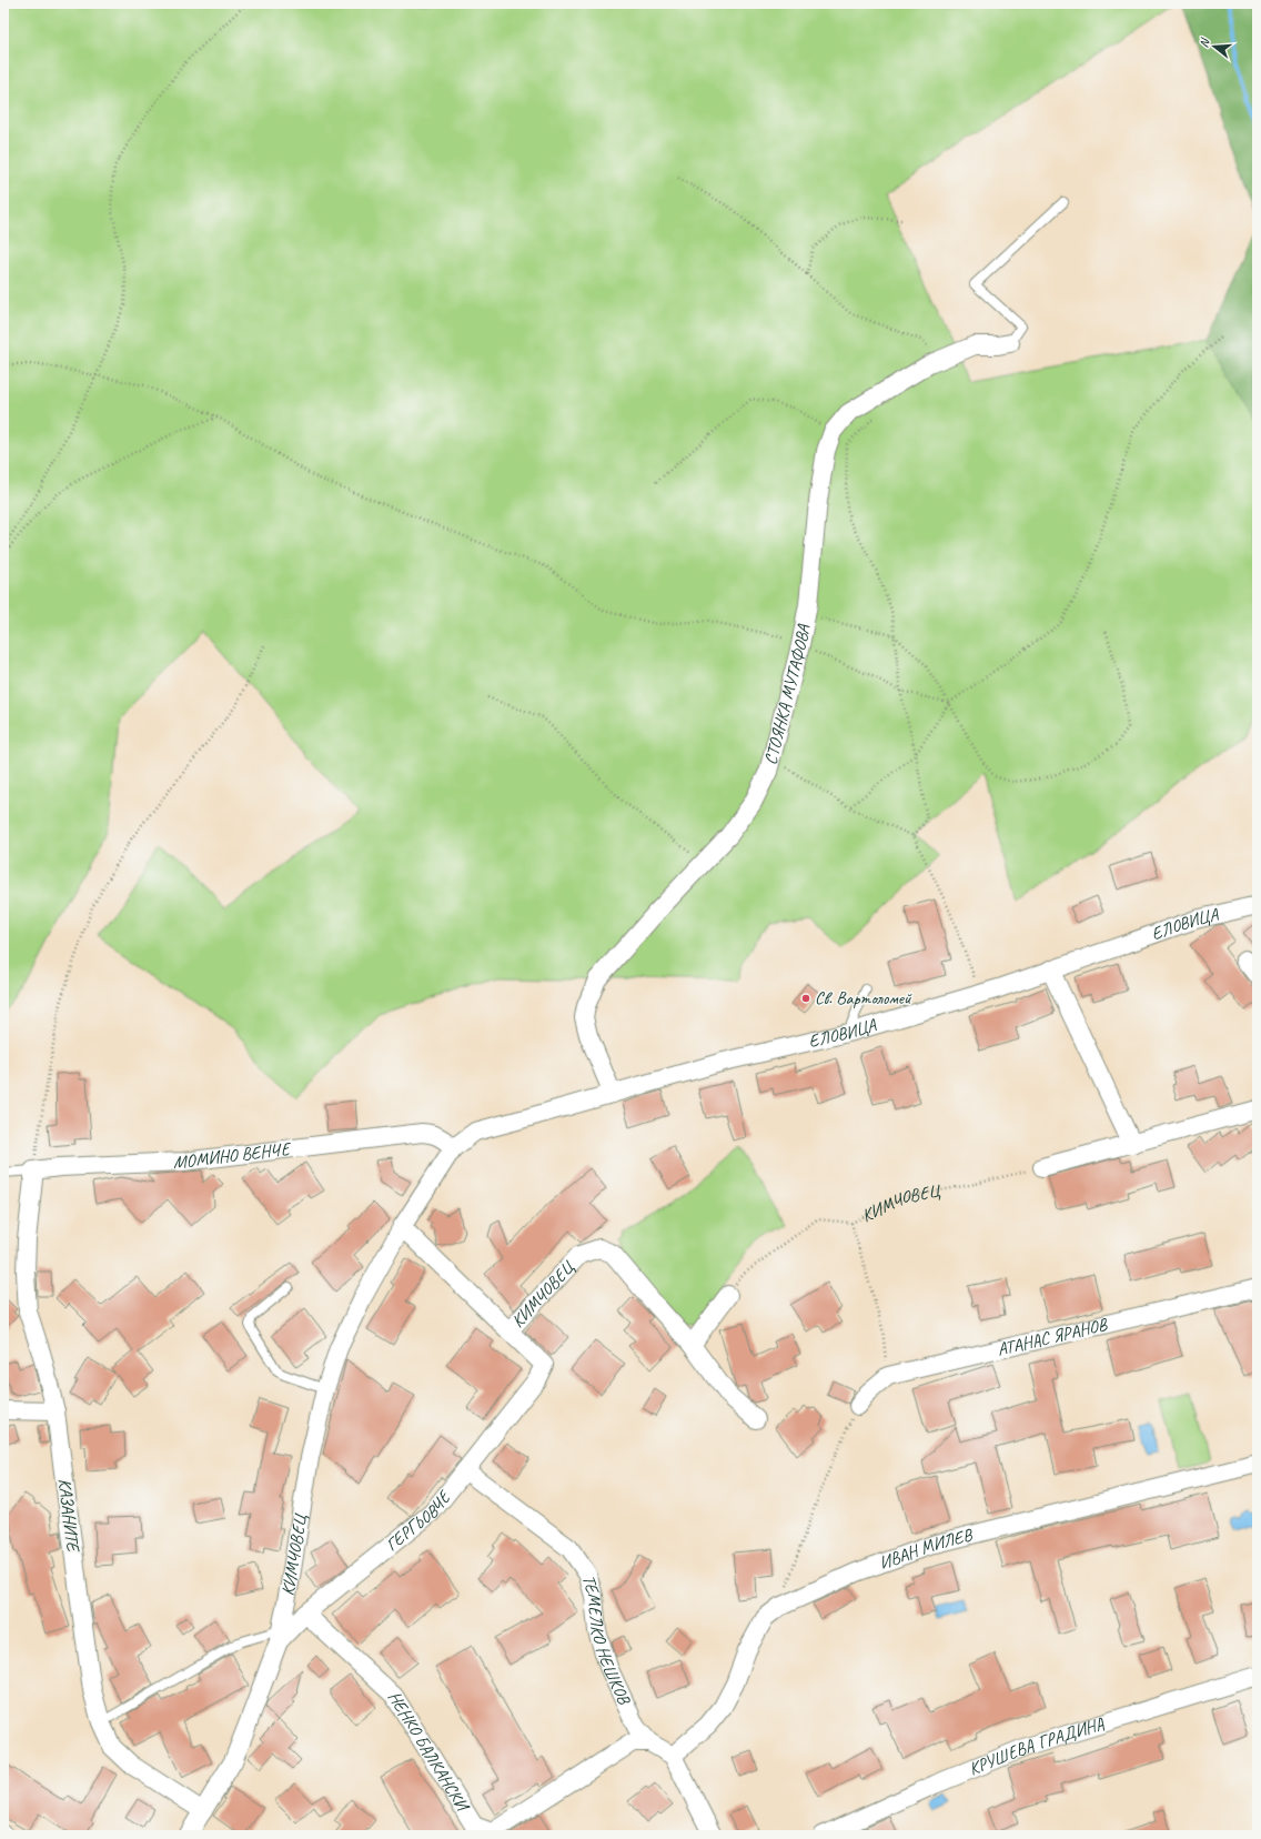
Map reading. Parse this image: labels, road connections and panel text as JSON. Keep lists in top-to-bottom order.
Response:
{
  "streets": {
    "street": [
      "СТОЯНКА МУТАФОВА",
      "ЕЛОВИЦА",
      "МОМИНО ВЕНЧЕ",
      "КИМЧОВЕЦ",
      "АТАНАС ЯРАНОВ",
      "КАЗАНИТЕ",
      "ГЕРГЬОВЧЕ",
      "ИВАН МИЛЕВ",
      "ТЕМЕЛКО НЕШКОВ",
      "КРУШЕВА ГРАДИНА",
      "НЕНКО БАЛКАНСКИ"
    ]
  },
  "crossings": [
    ["СТОЯНКА МУТАФОВА", "ЕЛОВИЦА"],
    ["ЕЛОВИЦА", "МОМИНО ВЕНЧЕ"],
    ["МОМИНО ВЕНЧЕ", "КАЗАНИТЕ"],
    ["КИМЧОВЕЦ", "КАЗАНИТЕ"],
    ["КИМЧОВЕЦ", "ГЕРГЬОВЧЕ"],
    ["ГЕРГЬОВЧЕ", "ТЕМЕЛКО НЕШКОВ"],
    ["ГЕРГЬОВЧЕ", "НЕНКО БАЛКАНСКИ"],
    ["ИВАН МИЛЕВ", "ТЕМЕЛКО НЕШКОВ"],
    ["ТЕМЕЛКО НЕШКОВ", "НЕНКО БАЛКАНСКИ"]
  ],
  "places": ["Св. Вартоломей"],
  "north": "left"
}
